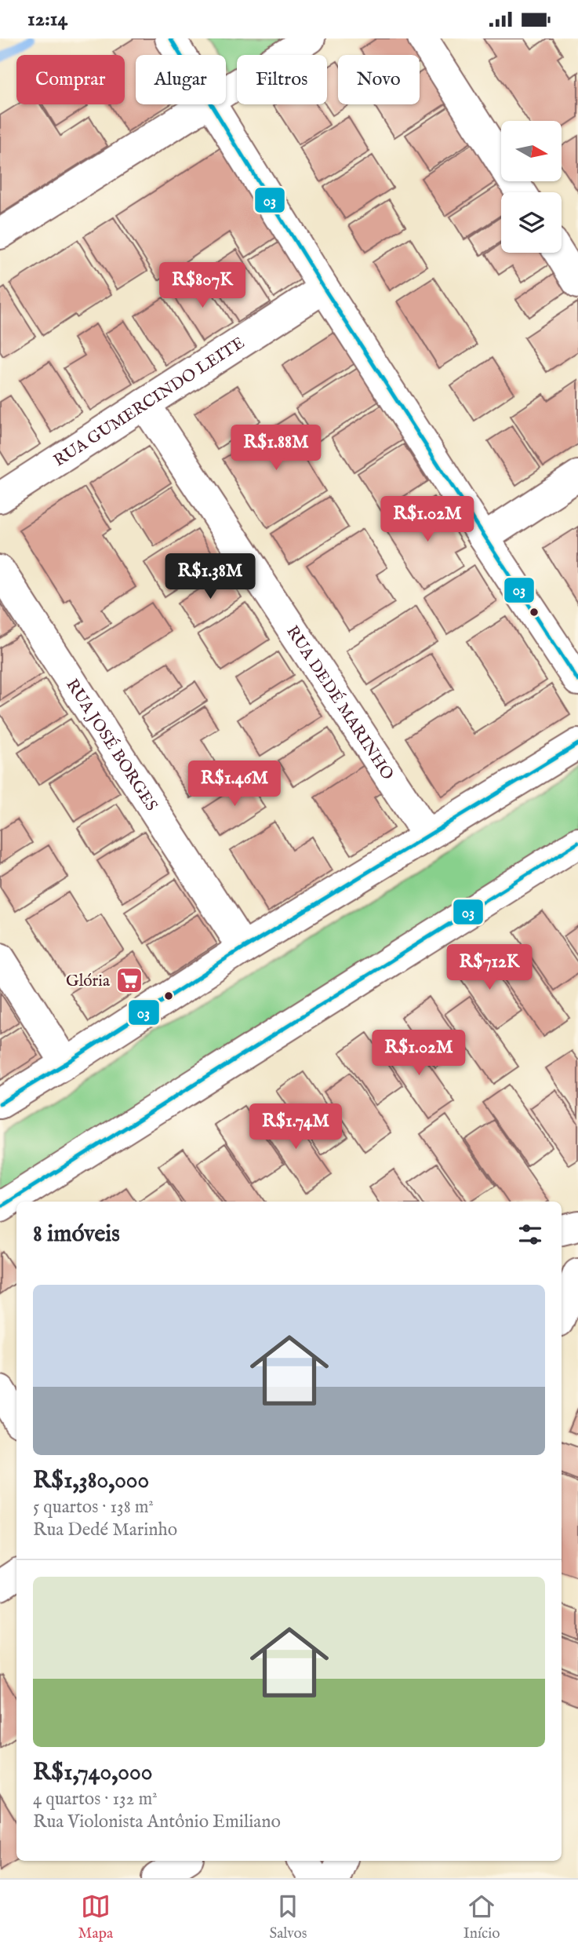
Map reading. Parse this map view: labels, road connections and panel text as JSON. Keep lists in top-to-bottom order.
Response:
{
  "streets": {
    "street": ["RUA GUMERCINDO LEITE", "RUA DEDÉ MARINHO", "RUA JOSÉ BORGES"]
  },
  "crossings": [
    ["RUA GUMERCINDO LEITE", "RUA DEDÉ MARINHO"]
  ],
  "places": {
    "supermarket": ["Glória"]
  },
  "lines": ["transit line 03"],
  "north": "right",
  "page": {
    "status": "12:14",
    "chip": [
      "Comprar",
      "Alugar",
      "Filtros",
      "Novo"
    ],
    "price": [
      "R$807K",
      "R$1.88M",
      "R$1.02M",
      "R$1.38M",
      "R$1.46M",
      "R$712K",
      "R$1.02M",
      "R$1.74M"
    ],
    "heading": "8 imóveis",
    "list": [
      {
        "name": "R$1,380,000",
        "note": "5 quartos · 138 m² · Rua Dedé Marinho"
      },
      {
        "name": "R$1,740,000",
        "note": "4 quartos · 132 m² · Rua Violonista Antônio Emiliano"
      }
    ],
    "tabs": ["Mapa", "Salvos", "Início"]
  }
}
